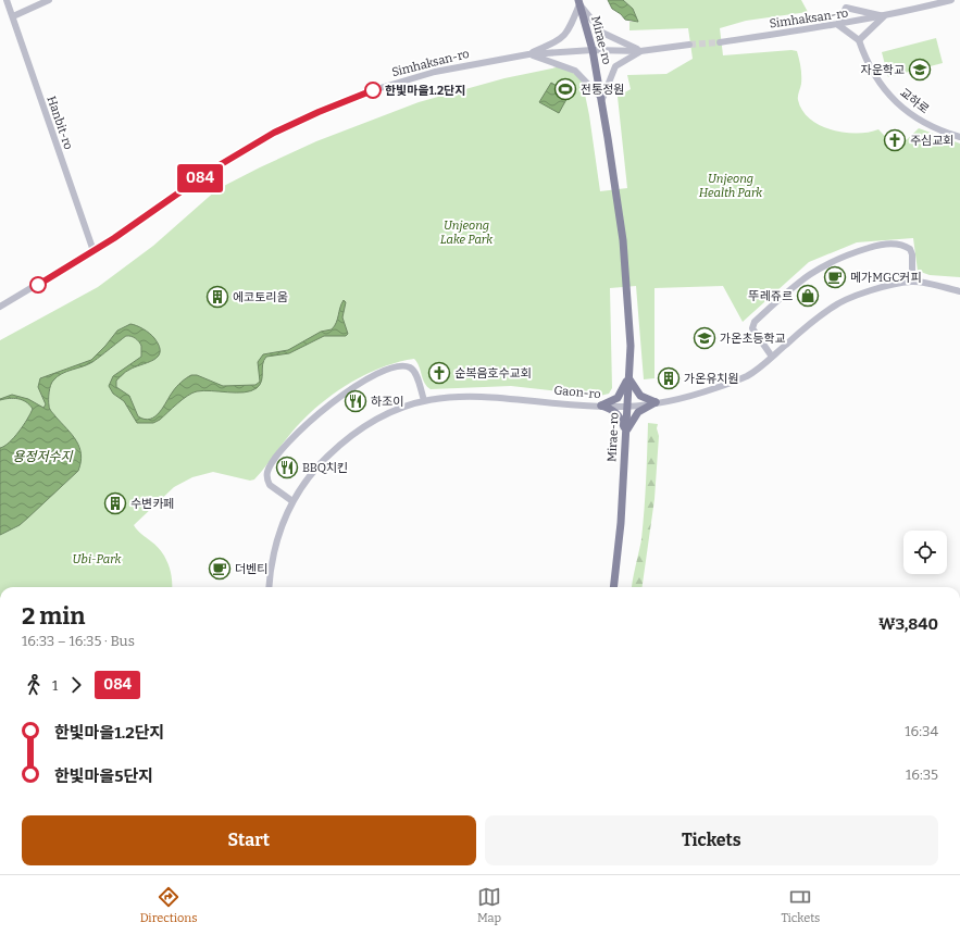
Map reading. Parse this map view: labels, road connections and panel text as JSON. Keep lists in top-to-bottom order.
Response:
{
  "streets": {
    "main road": ["Mirae-ro"],
    "street": [
      "Simhaksan-ro",
      "교하로",
      "Hanbit-ro",
      "Gaon-ro"
    ]
  },
  "crossings": [
    ["Simhaksan-ro", "Mirae-ro"],
    ["Simhaksan-ro", "Hanbit-ro"],
    ["Mirae-ro", "Gaon-ro"]
  ],
  "water": ["용정저수지"],
  "parks": ["Unjeong Health Park", "Unjeong Lake Park", "Ubi-Park"],
  "places": {
    "school or university": ["자운학교", "가온초등학교"],
    "sports": ["전통정원"],
    "other": ["한빛마을1.2단지"],
    "church": ["주심교회", "순복음호수교회"],
    "cafe": ["메가MGC커피", "더벤티"],
    "shop": ["뚜레쥬르"],
    "building": ["에코토리움", "가온유치원", "수변카페"],
    "restaurant": ["하조이", "BBQ치킨"]
  },
  "lines": ["bus line 084"],
  "page": {
    "on_map": "084",
    "heading": ["2 min", "16:33 – 16:35 · Bus", "₩3,840"],
    "legs": ["1", "084"],
    "list": [
      {
        "name": "한빛마을1.2단지",
        "value": "16:34"
      },
      {
        "name": "한빛마을5단지",
        "value": "16:35"
      }
    ],
    "buttons": ["Start", "Tickets"],
    "tabs": ["Directions", "Map", "Tickets"]
  }
}
